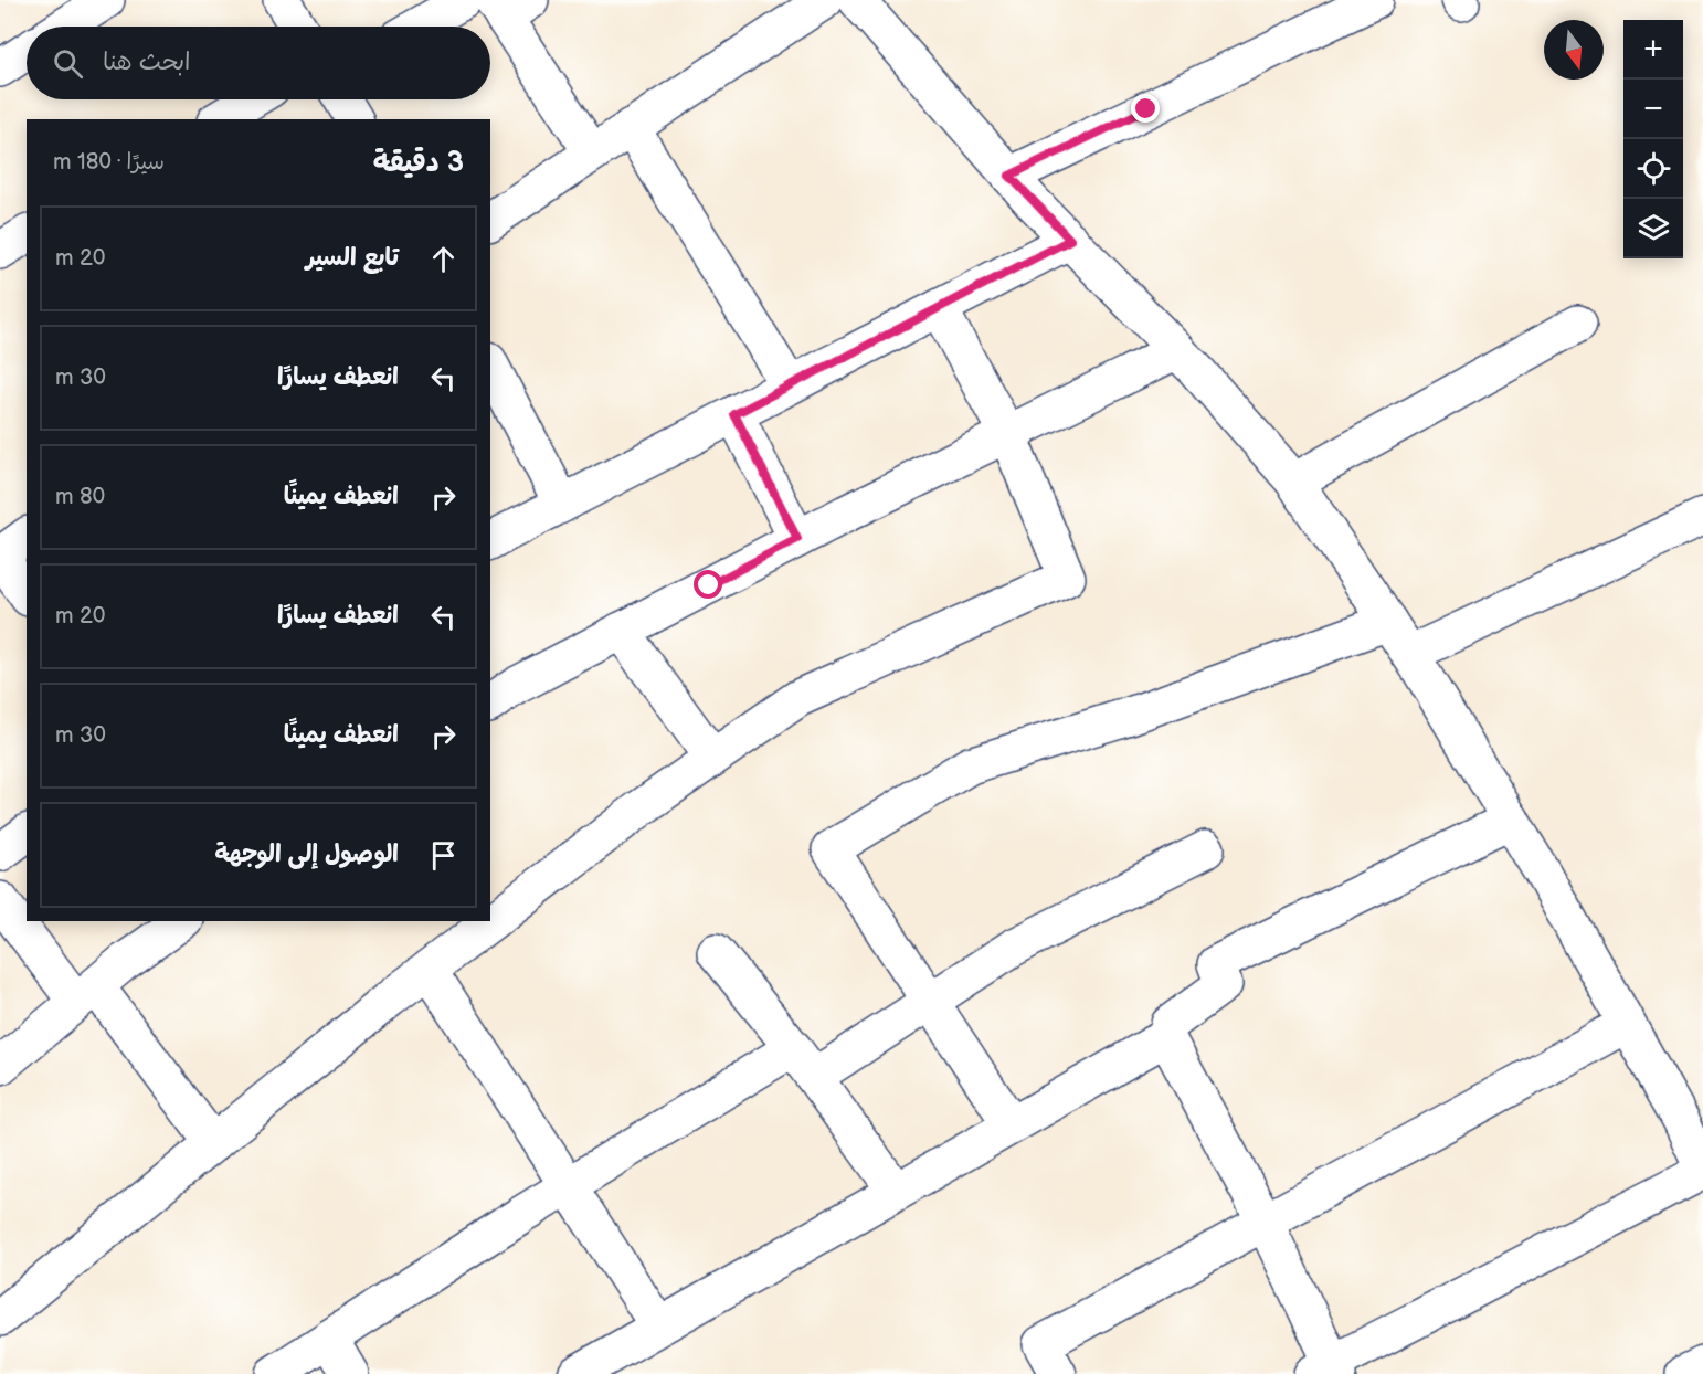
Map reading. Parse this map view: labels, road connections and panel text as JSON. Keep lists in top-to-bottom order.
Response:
{
  "north": "bottom",
  "page": {
    "map_buttons": ["+", "−"],
    "search": "ابحث هنا",
    "heading": ["3 دقيقة", "سيرًا · 180 m"],
    "list": [
      ["تابع السير", "20 m"],
      ["انعطف يسارًا", "30 m"],
      ["انعطف يمينًا", "80 m"],
      ["انعطف يسارًا", "20 m"],
      ["انعطف يمينًا", "30 m"],
      "الوصول إلى الوجهة"
    ]
  }
}
